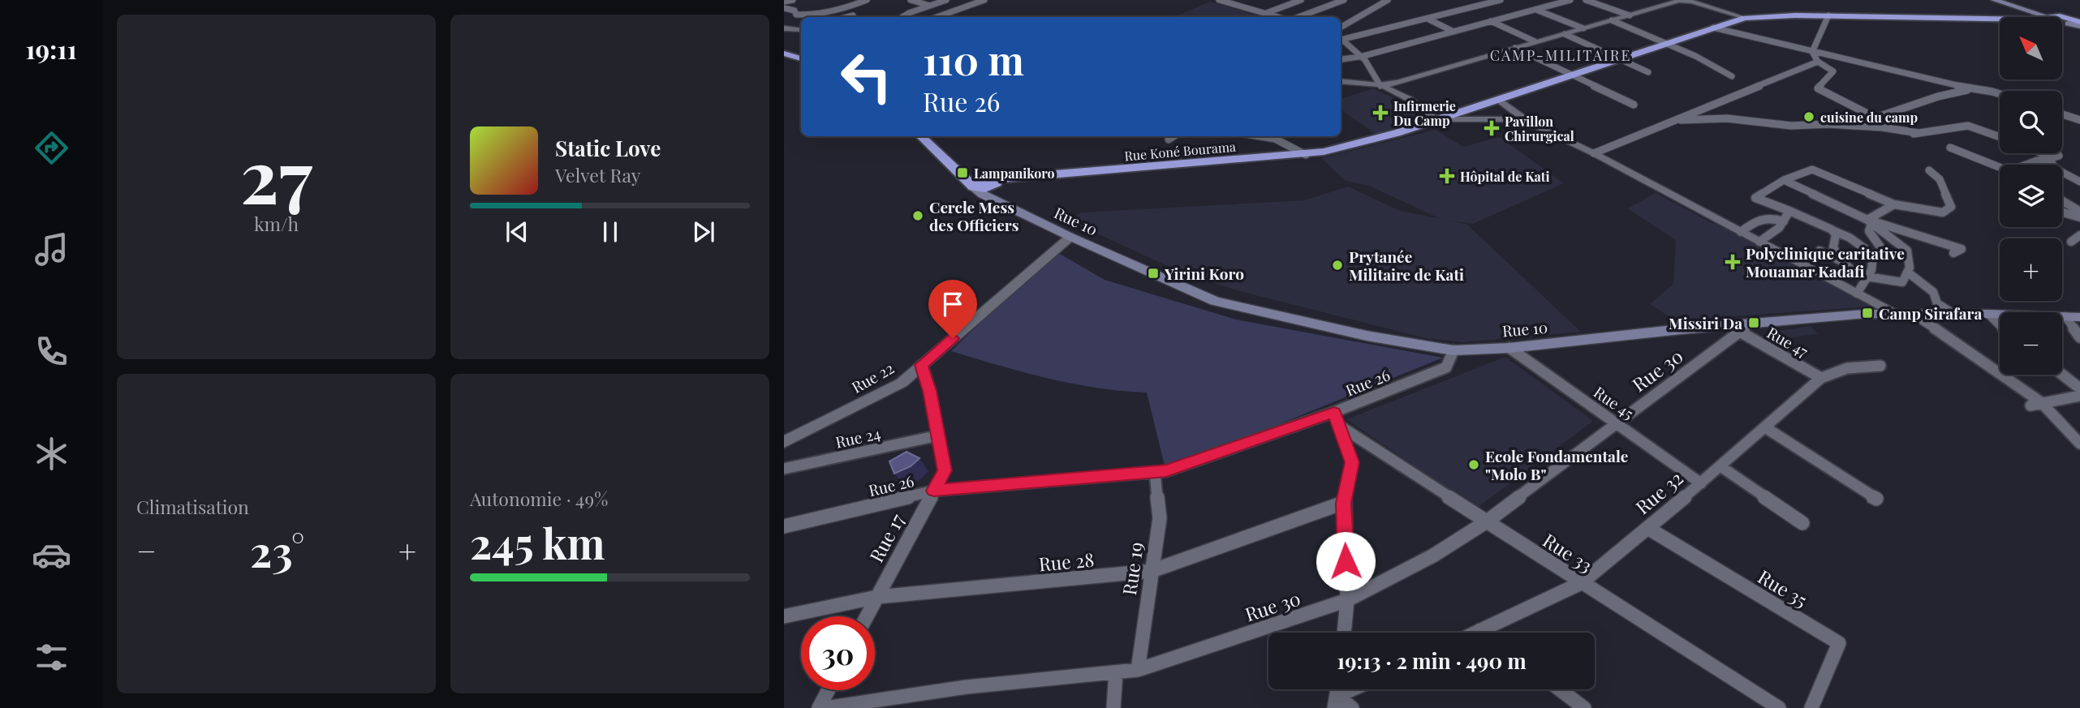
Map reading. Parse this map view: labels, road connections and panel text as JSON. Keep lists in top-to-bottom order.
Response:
{
  "streets": {
    "highway": ["Rue Koné Bourama"],
    "main road": ["Rue 10"],
    "street": [
      "Rue 47",
      "Rue 30",
      "Rue 22",
      "Rue 26",
      "Rue 45",
      "Rue 24",
      "Rue 32",
      "Rue 17",
      "Rue 33",
      "Rue 28",
      "Rue 19",
      "Rue 35"
    ]
  },
  "crossings": [
    ["Rue 10", "Rue 30"],
    ["Rue 10", "Rue 22"],
    ["Rue 10", "Rue 26"],
    ["Rue 10", "Rue 45"],
    ["Rue 47", "Rue 30"],
    ["Rue 47", "Rue 32"],
    ["Rue 30", "Rue 45"],
    ["Rue 30", "Rue 33"],
    ["Rue 30", "Rue 19"],
    ["Rue 22", "Rue 17"],
    ["Rue 26", "Rue 17"],
    ["Rue 26", "Rue 33"],
    ["Rue 26", "Rue 19"],
    ["Rue 45", "Rue 32"],
    ["Rue 24", "Rue 17"],
    ["Rue 32", "Rue 33"],
    ["Rue 32", "Rue 35"],
    ["Rue 17", "Rue 28"],
    ["Rue 28", "Rue 19"]
  ],
  "districts": ["CAMP-MILITAIRE"],
  "places": {
    "health": [
      "Infirmerie Du Camp",
      "Pavillon Chirurgical",
      "Hôpital de Kati",
      "Polyclinique caritative Mouamar Kadafi"
    ],
    "other": [
      "cuisine du camp",
      "Cercle Mess des Officiers",
      "Prytanée Militaire de Kati",
      "Ecole Fondamentale \"Molo B\""
    ],
    "transit": [
      "Lampanikoro",
      "Yirini Koro",
      "Camp Sirafara",
      "Missiri Da"
    ]
  },
  "north": "top left",
  "page": {
    "tabs": "19:11",
    "tile": [
      ["27", "km/h"],
      "Climatisation",
      ["Autonomie · 49%", "245 km"]
    ],
    "map_buttons": ["+", "−"],
    "turn": ["110 m", "Rue 26"],
    "song": ["Static Love", "Velvet Ray"],
    "heat": ["−", "23°", "+"],
    "limit": "30",
    "trip": "19:13 · 2 min · 490 m"
  }
}
